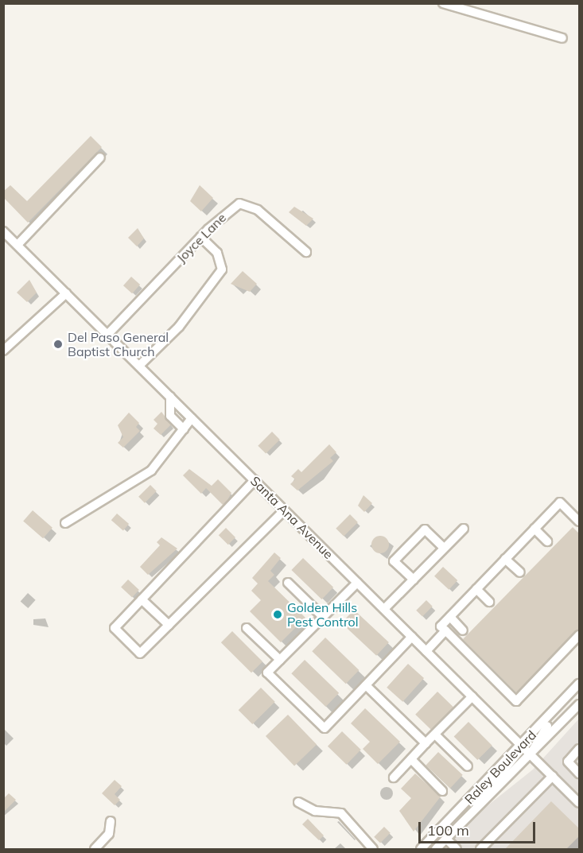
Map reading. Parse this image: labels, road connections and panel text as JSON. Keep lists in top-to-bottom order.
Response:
{
  "streets": {
    "street": ["Joyce Lane", "Santa Ana Avenue", "Raley Boulevard"]
  },
  "crossings": [
    ["Joyce Lane", "Santa Ana Avenue"],
    ["Santa Ana Avenue", "Raley Boulevard"]
  ],
  "places": ["Del Paso General Baptist Church", "Golden Hills Pest Control"],
  "scale_bar": "100 m"
}
